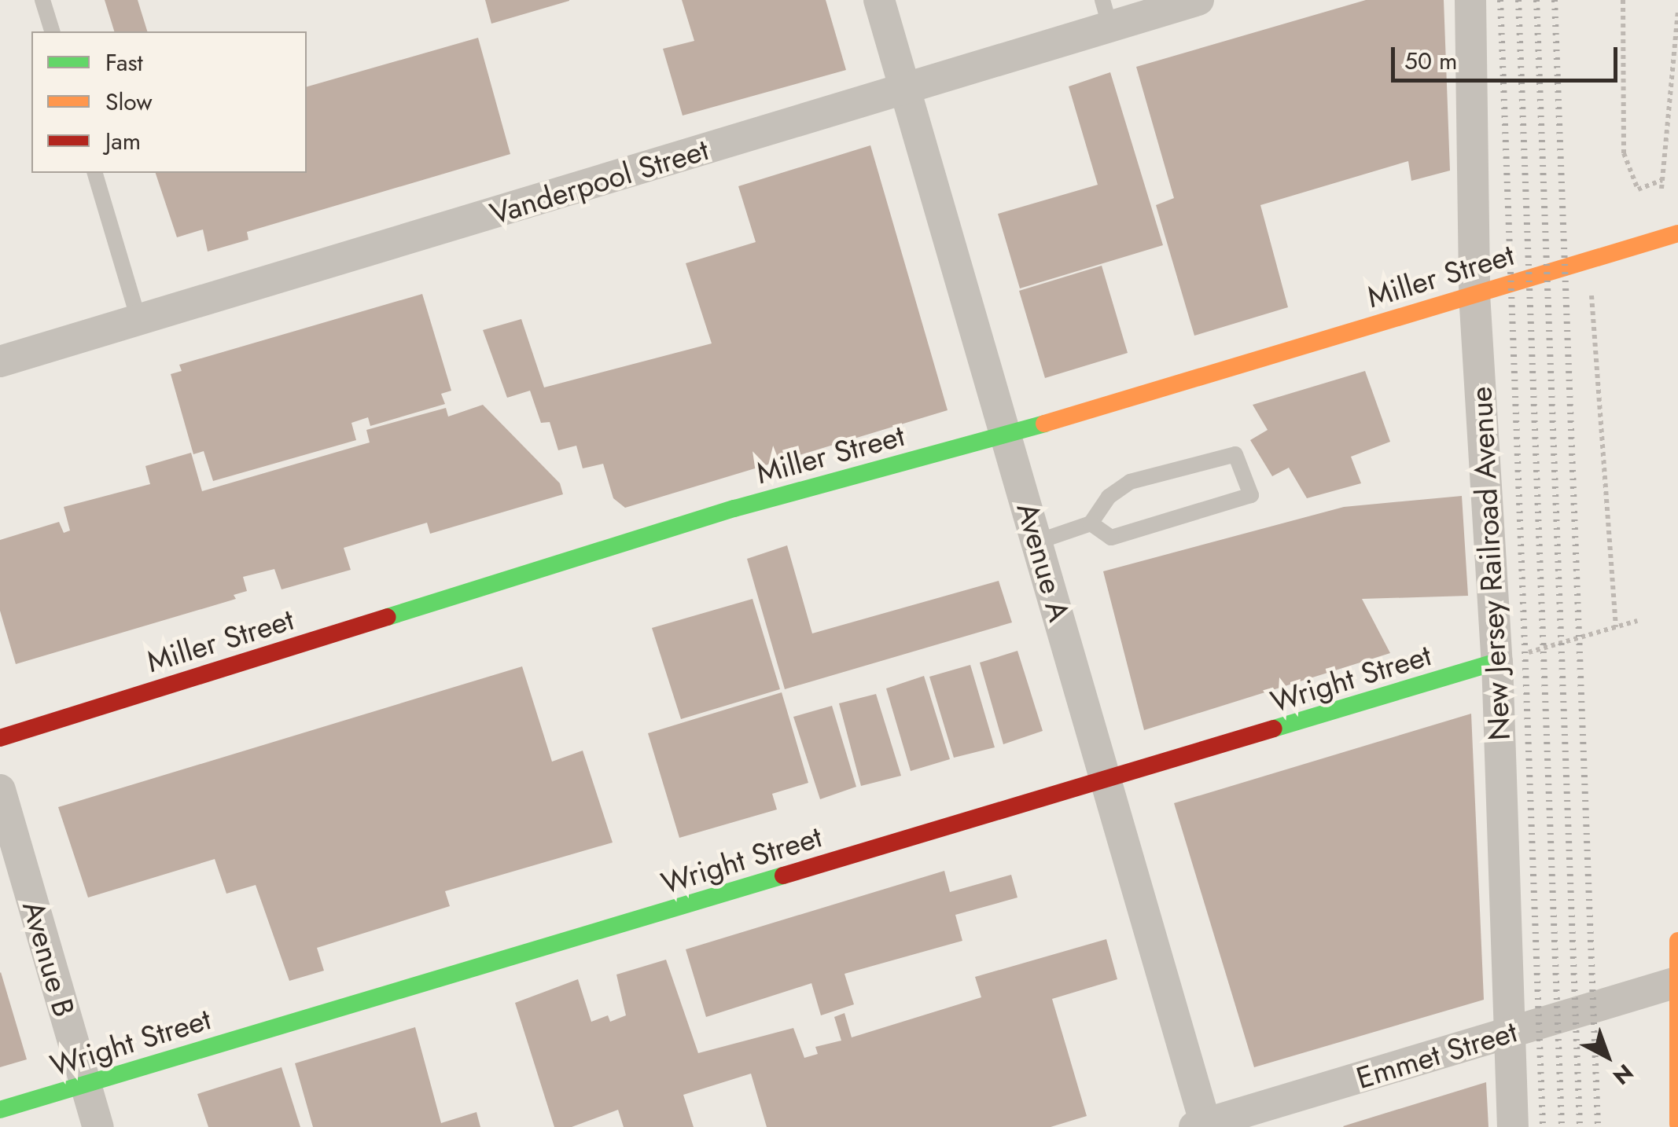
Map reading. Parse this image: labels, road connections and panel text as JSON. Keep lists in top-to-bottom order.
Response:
{
  "streets": {
    "street": [
      "Vanderpool Street",
      "Miller Street",
      "Avenue A",
      "New Jersey Railroad Avenue",
      "Wright Street",
      "Avenue B",
      "Emmet Street"
    ]
  },
  "crossings": [
    ["Vanderpool Street", "Avenue A"],
    ["Miller Street", "Avenue A"],
    ["Miller Street", "New Jersey Railroad Avenue"],
    ["Avenue A", "Wright Street"],
    ["Avenue A", "Emmet Street"],
    ["New Jersey Railroad Avenue", "Wright Street"],
    ["New Jersey Railroad Avenue", "Emmet Street"],
    ["Wright Street", "Avenue B"]
  ],
  "legend": ["Fast", "Slow", "Jam"],
  "scale_bar": "50 m",
  "north": "bottom right"
}
